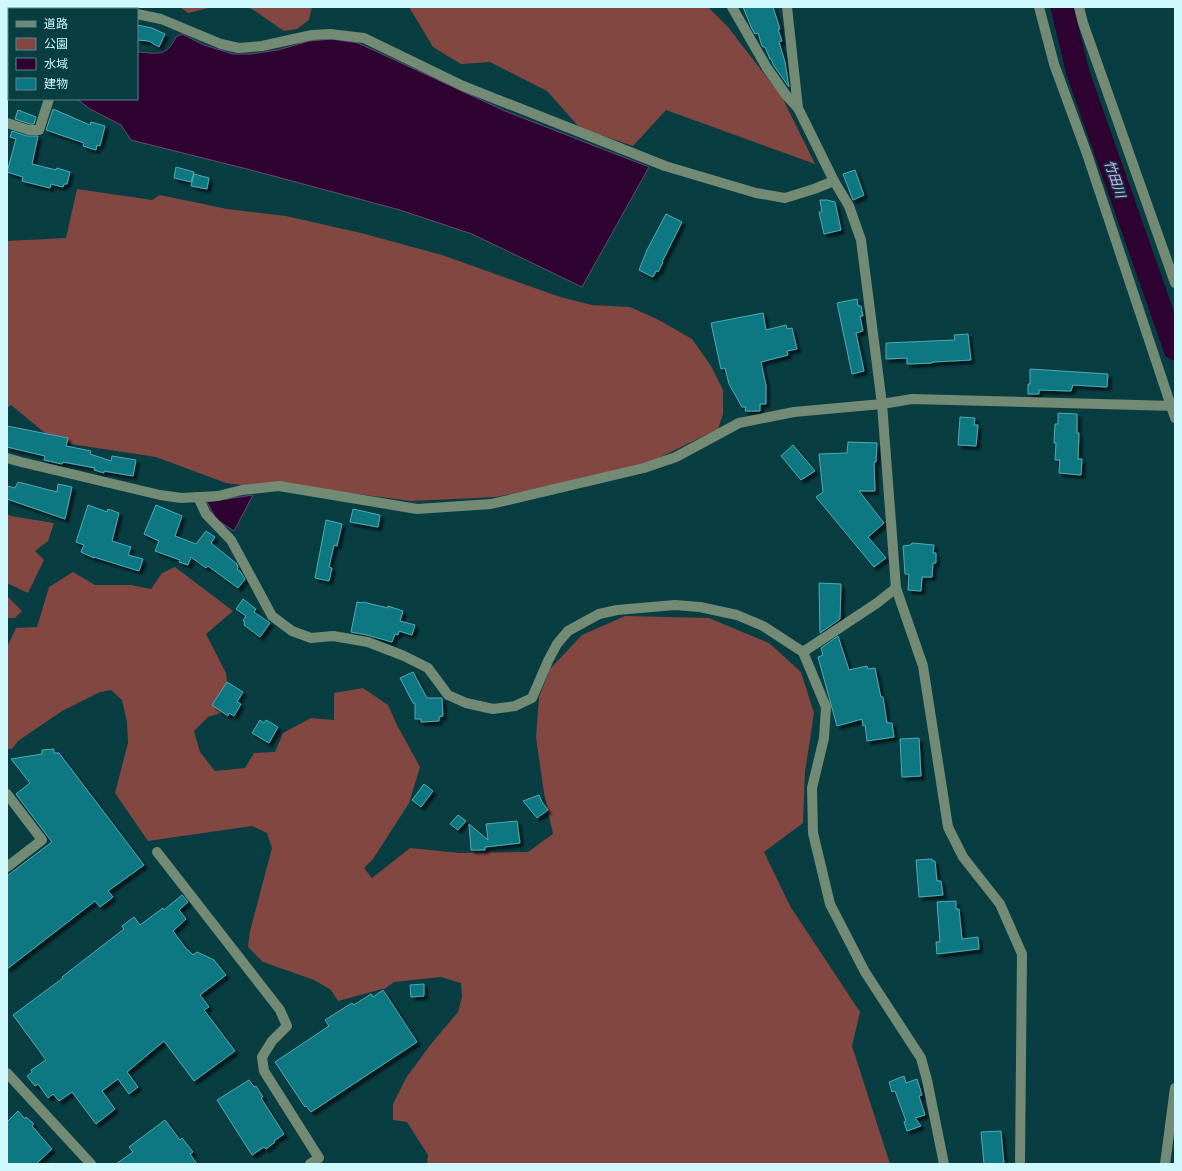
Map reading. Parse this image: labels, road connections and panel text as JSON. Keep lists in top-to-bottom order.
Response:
{
  "water": ["竹田川"],
  "legend": [
    "道路",
    "公園",
    "水域",
    "建物"
  ]
}
